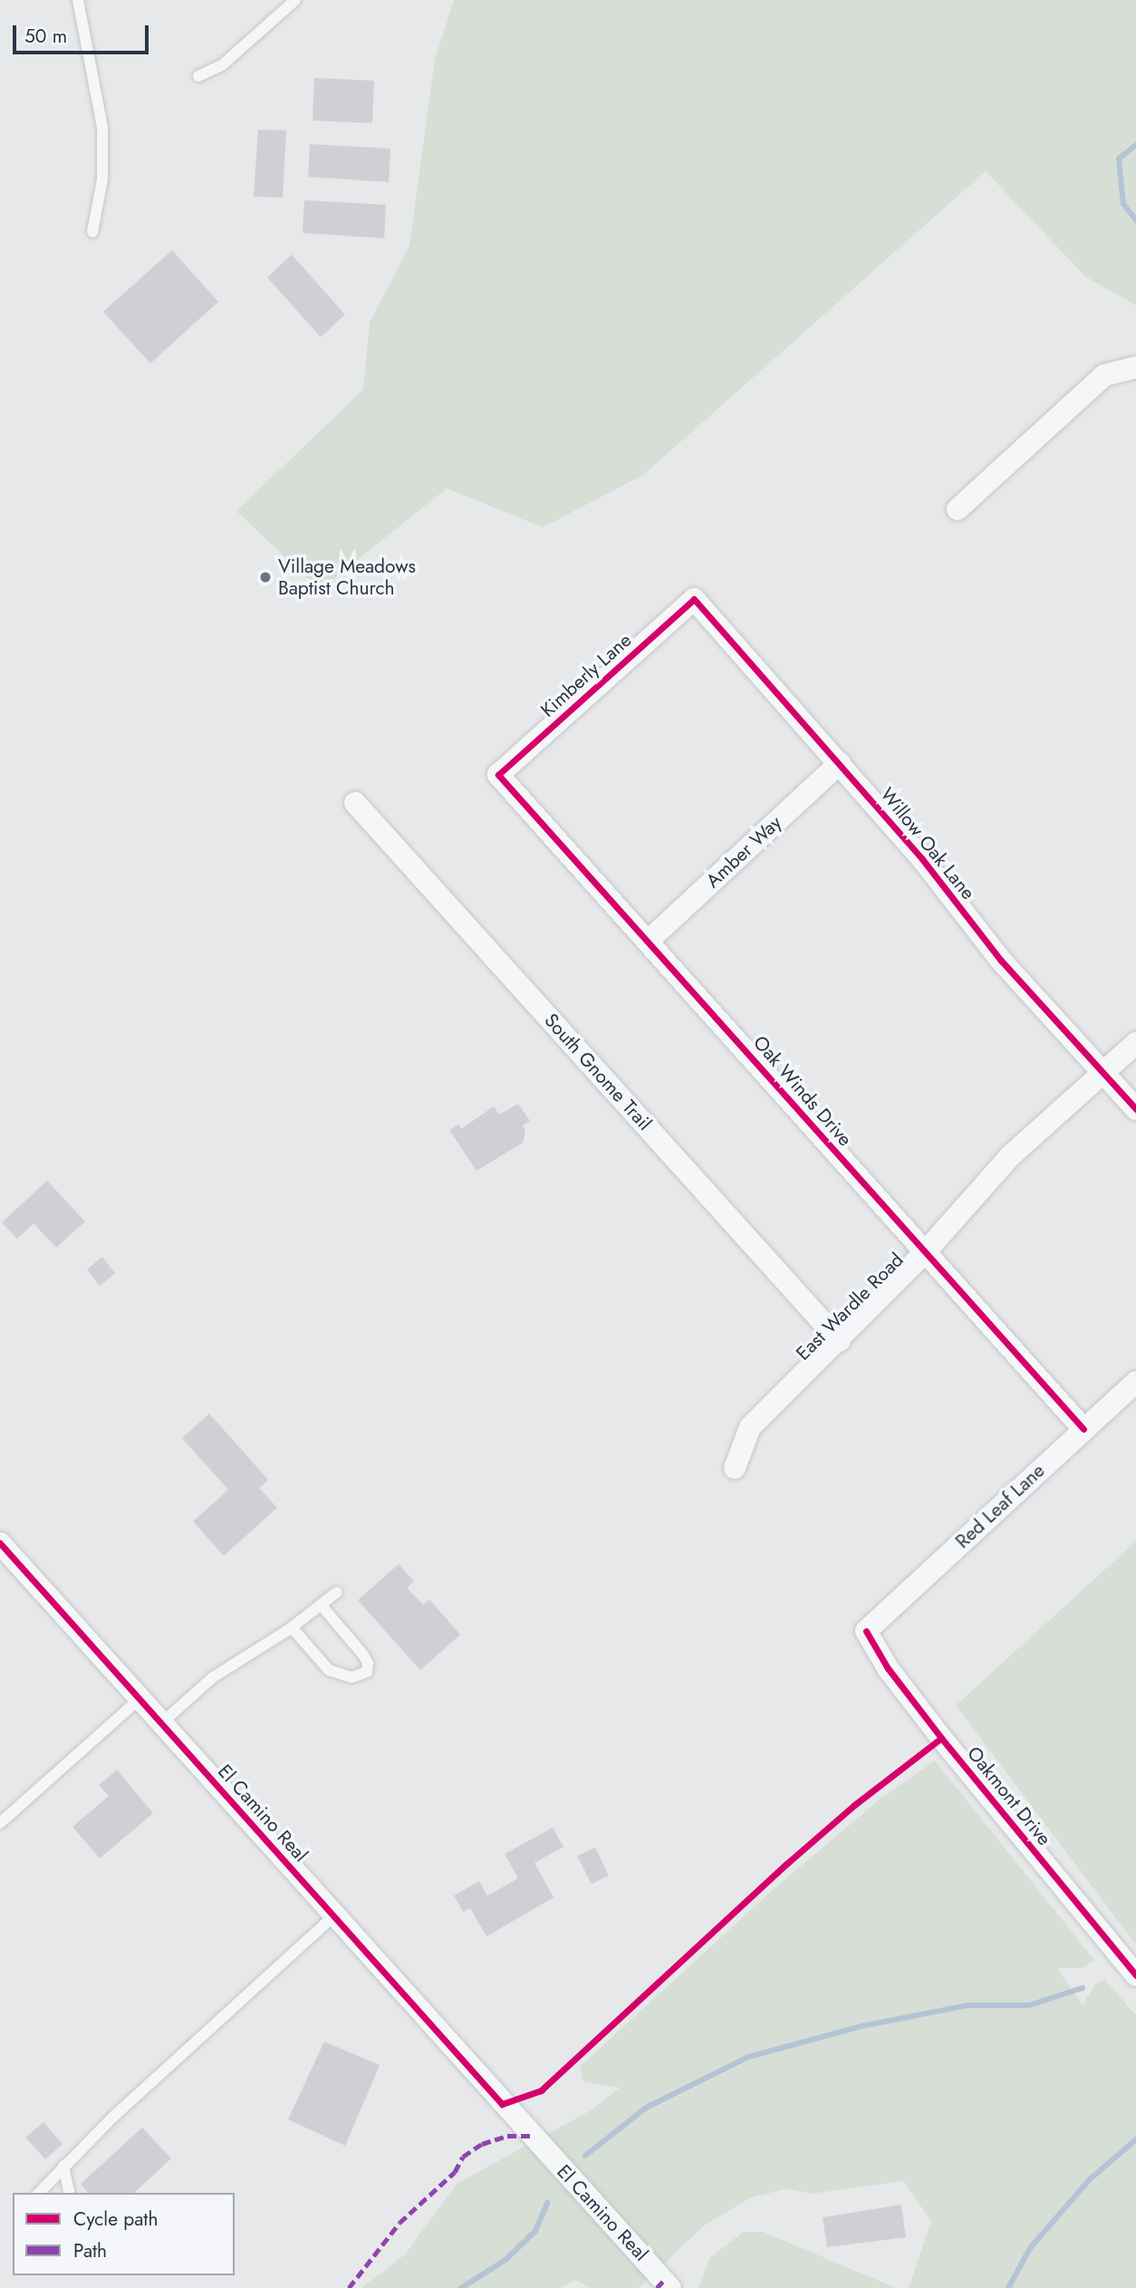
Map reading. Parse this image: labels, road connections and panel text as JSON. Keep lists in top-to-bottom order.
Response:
{
  "streets": {
    "street": [
      "Kimberly Lane",
      "Willow Oak Lane",
      "Amber Way",
      "South Gnome Trail",
      "Oak Winds Drive",
      "East Wardle Road",
      "Red Leaf Lane",
      "Oakmont Drive",
      "El Camino Real"
    ]
  },
  "crossings": [
    ["Kimberly Lane", "Willow Oak Lane"],
    ["Kimberly Lane", "Oak Winds Drive"],
    ["Willow Oak Lane", "Amber Way"],
    ["Willow Oak Lane", "East Wardle Road"],
    ["Amber Way", "Oak Winds Drive"],
    ["South Gnome Trail", "East Wardle Road"],
    ["Oak Winds Drive", "East Wardle Road"],
    ["Oak Winds Drive", "Red Leaf Lane"],
    ["Red Leaf Lane", "Oakmont Drive"]
  ],
  "places": ["Village Meadows Baptist Church"],
  "legend": ["Cycle path", "Path"],
  "scale_bar": "50 m"
}
